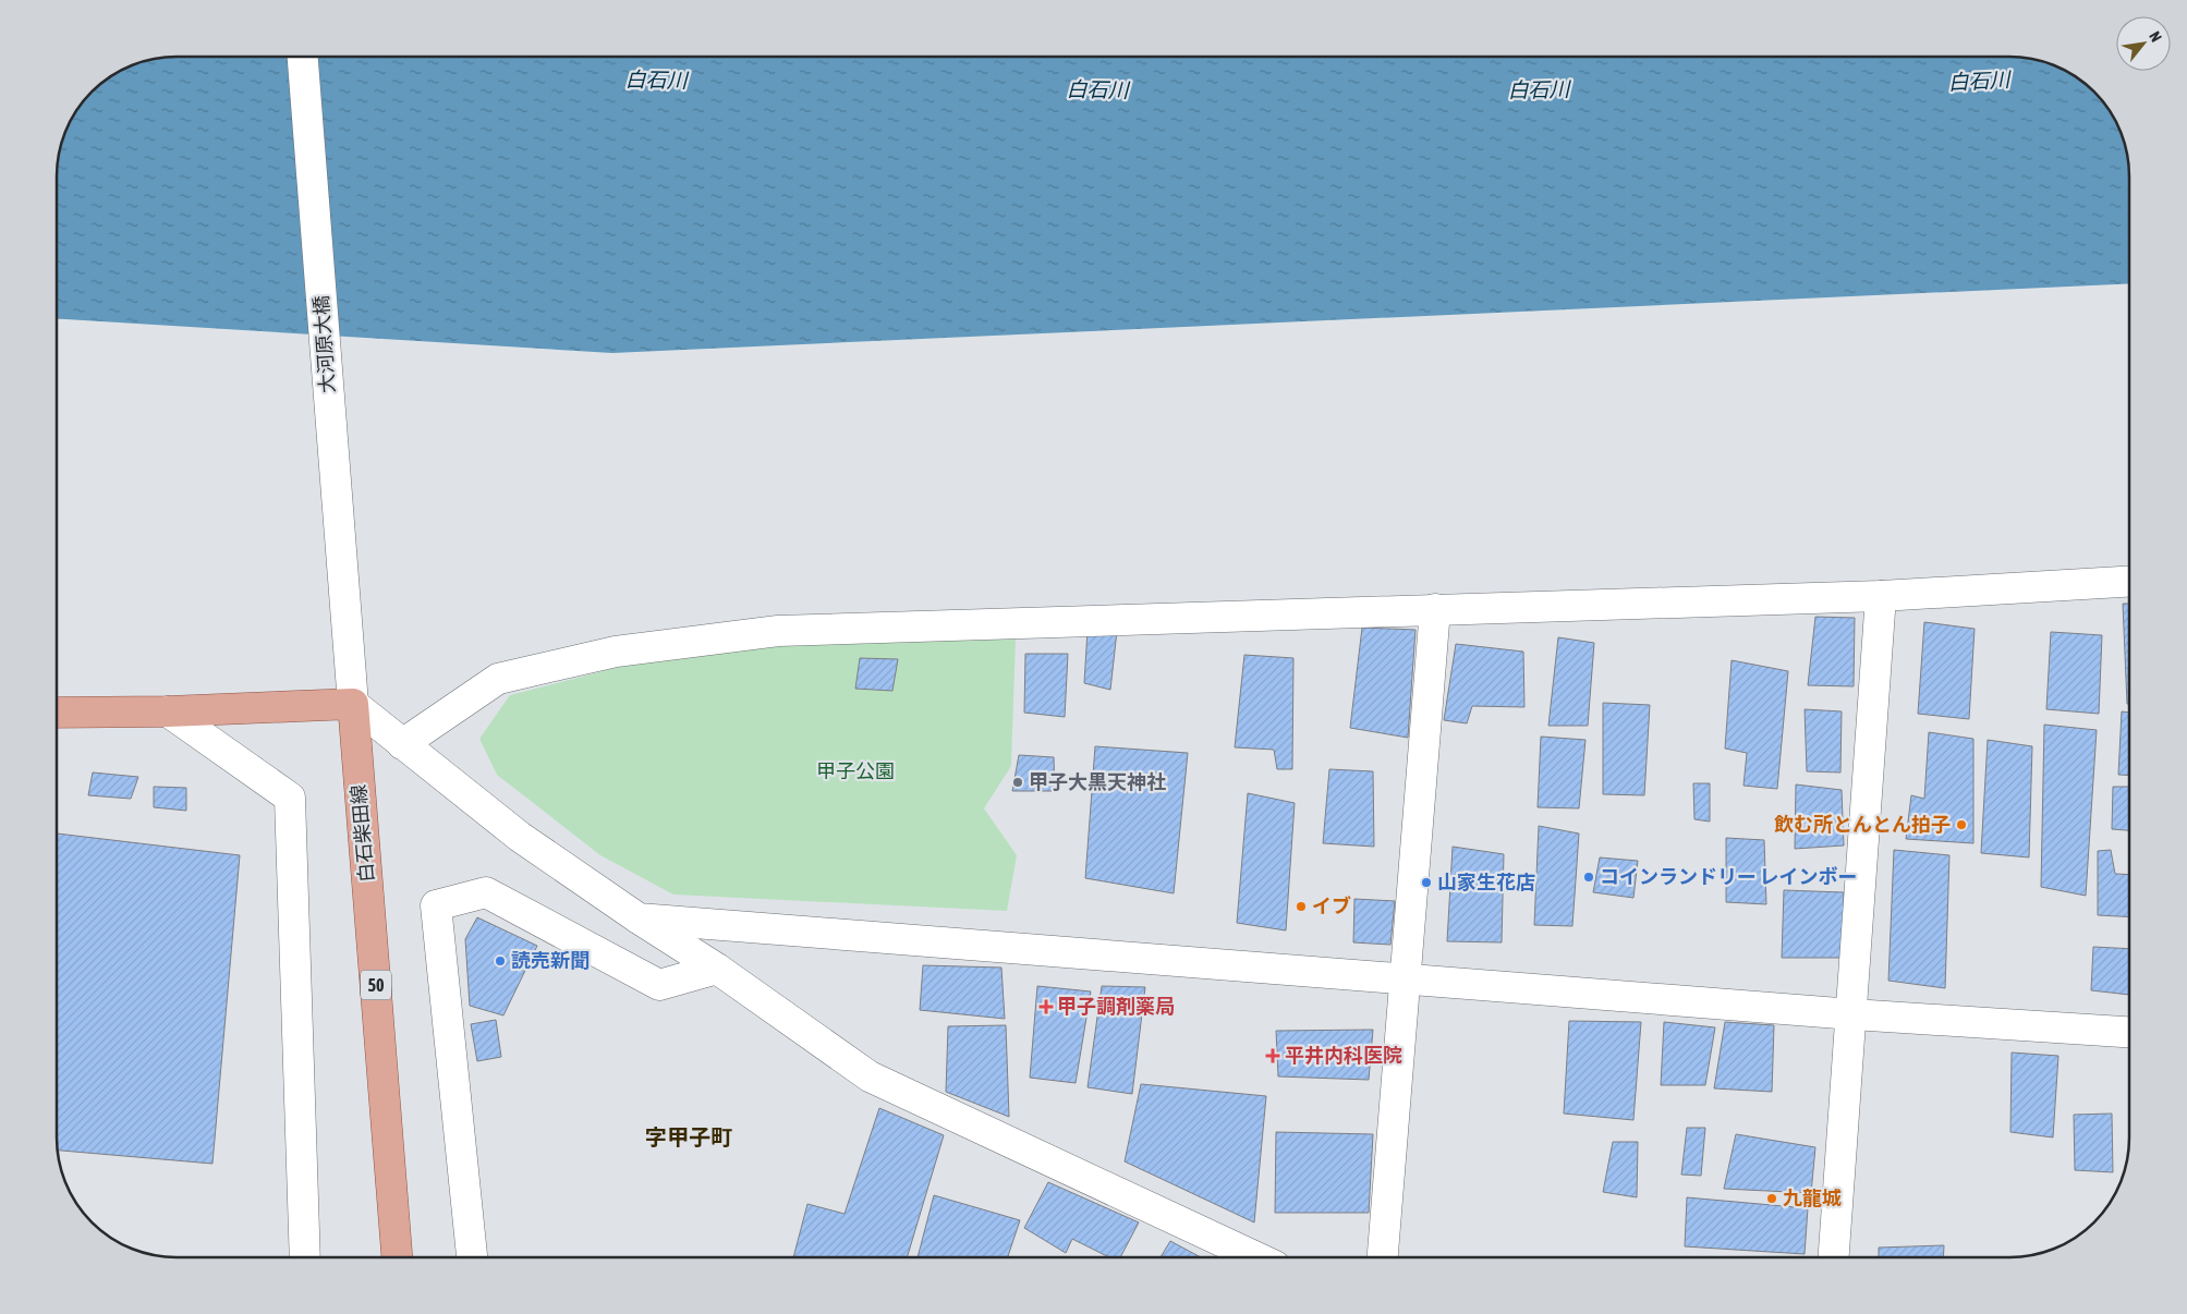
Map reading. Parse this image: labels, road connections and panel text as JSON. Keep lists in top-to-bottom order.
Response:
{
  "streets": {
    "main road": ["白石柴田線", "50"],
    "street": ["大河原大橋"]
  },
  "crossings": [
    ["大河原大橋", "白石柴田線"]
  ],
  "districts": ["字甲子町"],
  "water": ["白石川"],
  "parks": ["甲子公園"],
  "places": {
    "other": [
      "甲子大黒天神社",
      "飲む所とんとん拍子",
      "コインランドリー レインボー",
      "山家生花店",
      "イブ",
      "読売新聞",
      "九龍城"
    ],
    "health": ["甲子調剤薬局", "平井内科医院"]
  },
  "north": "top right"
}
